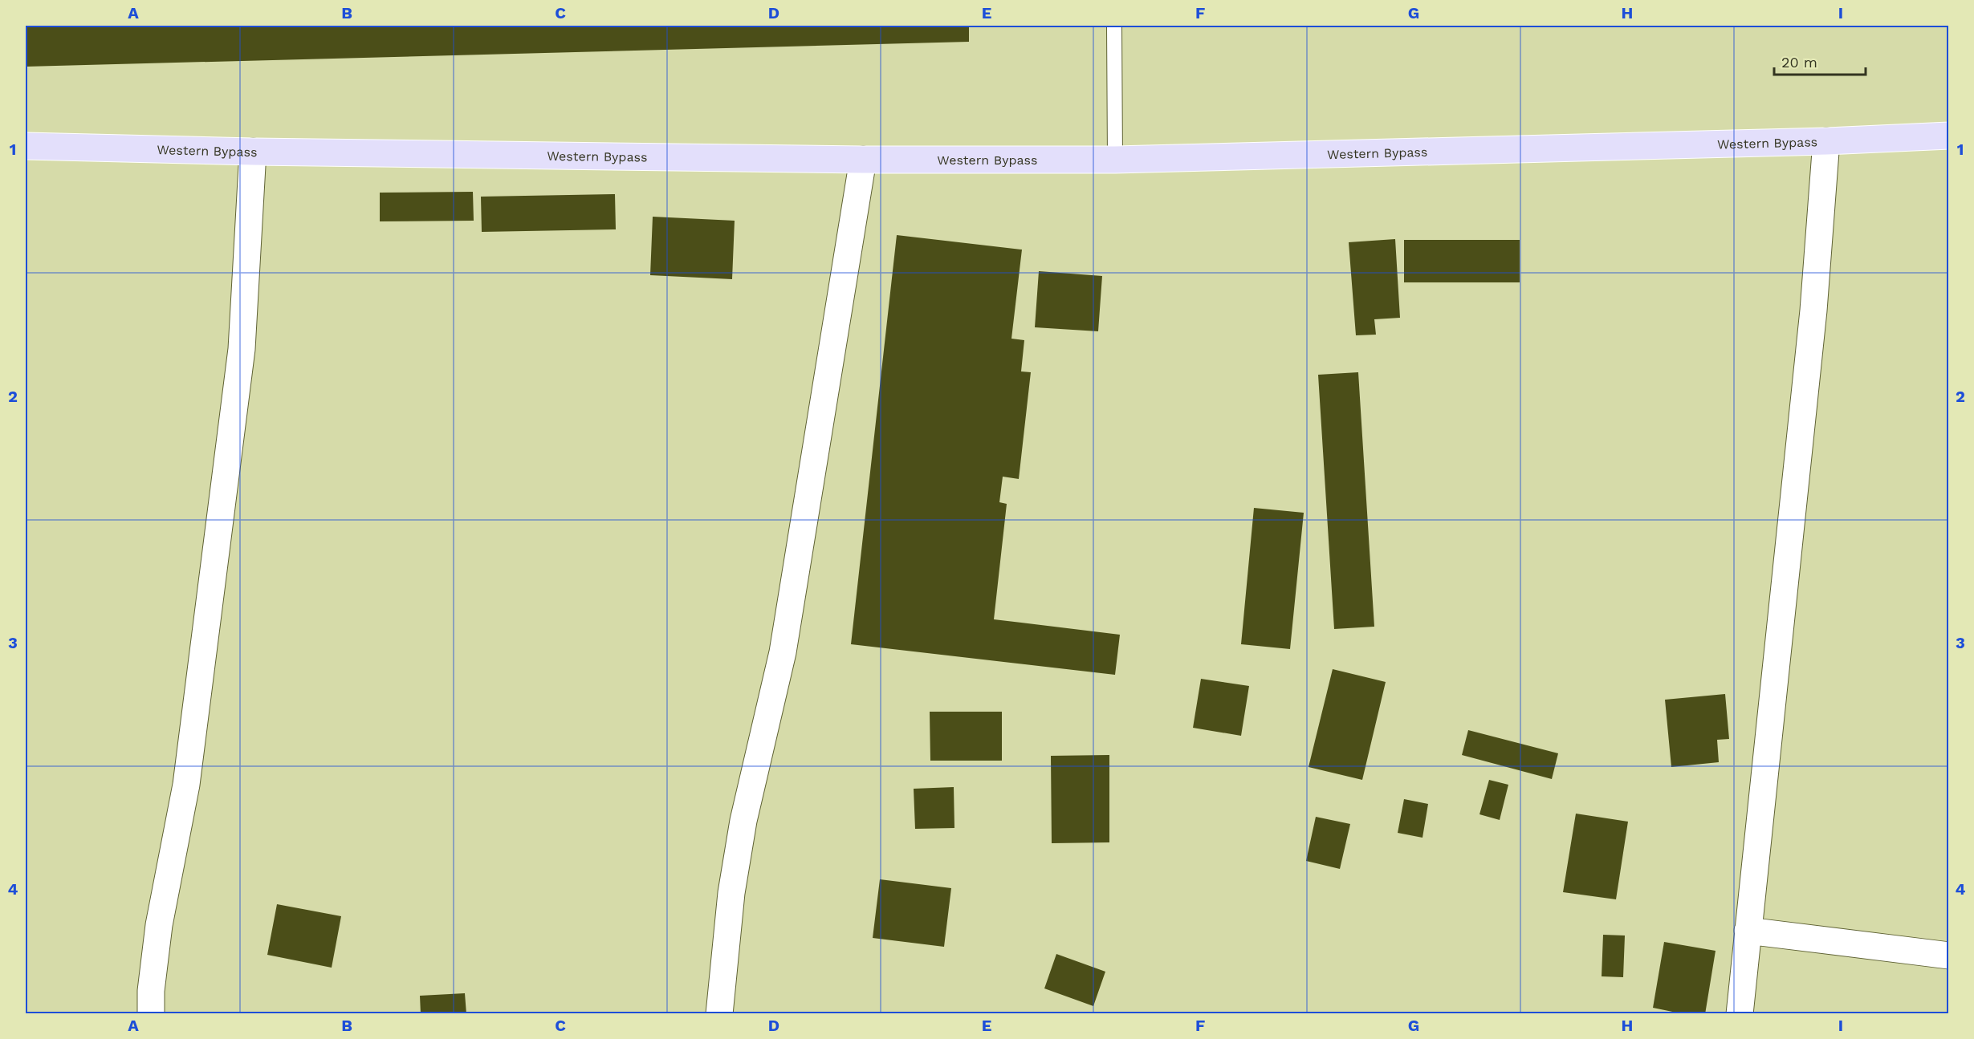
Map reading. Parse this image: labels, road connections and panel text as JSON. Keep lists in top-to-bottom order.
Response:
{
  "streets": {
    "main road": ["Western Bypass"]
  },
  "scale_bar": "20 m",
  "grid": {
    "columns": [
      "A",
      "B",
      "C",
      "D",
      "E",
      "F",
      "G",
      "H",
      "I"
    ],
    "rows": [
      "1",
      "2",
      "3",
      "4"
    ]
  }
}
